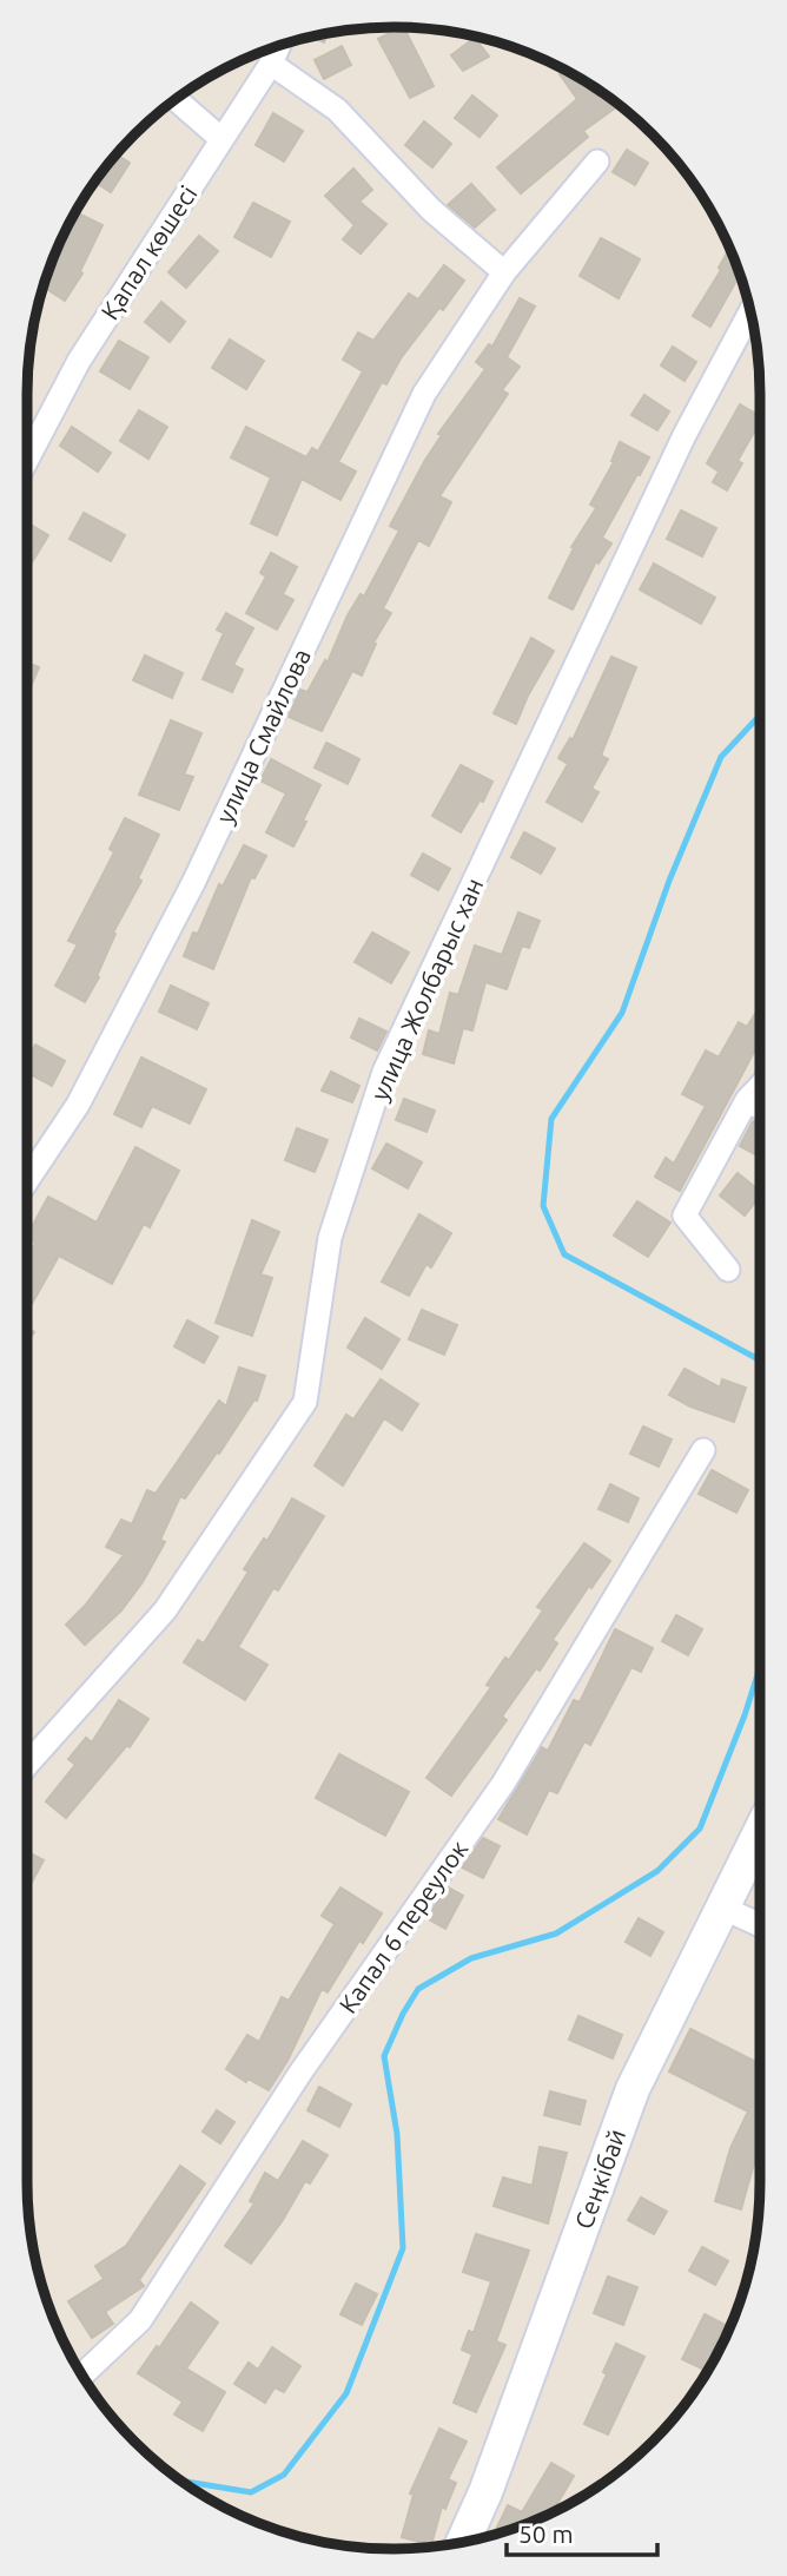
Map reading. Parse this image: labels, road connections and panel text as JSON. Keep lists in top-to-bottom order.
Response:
{
  "streets": {
    "street": [
      "Қапал көшесі",
      "улица Смайлова",
      "улица Жолбарыс хан",
      "Капал 6 переулок",
      "Сеңкібай"
    ]
  },
  "scale_bar": "50 m"
}
